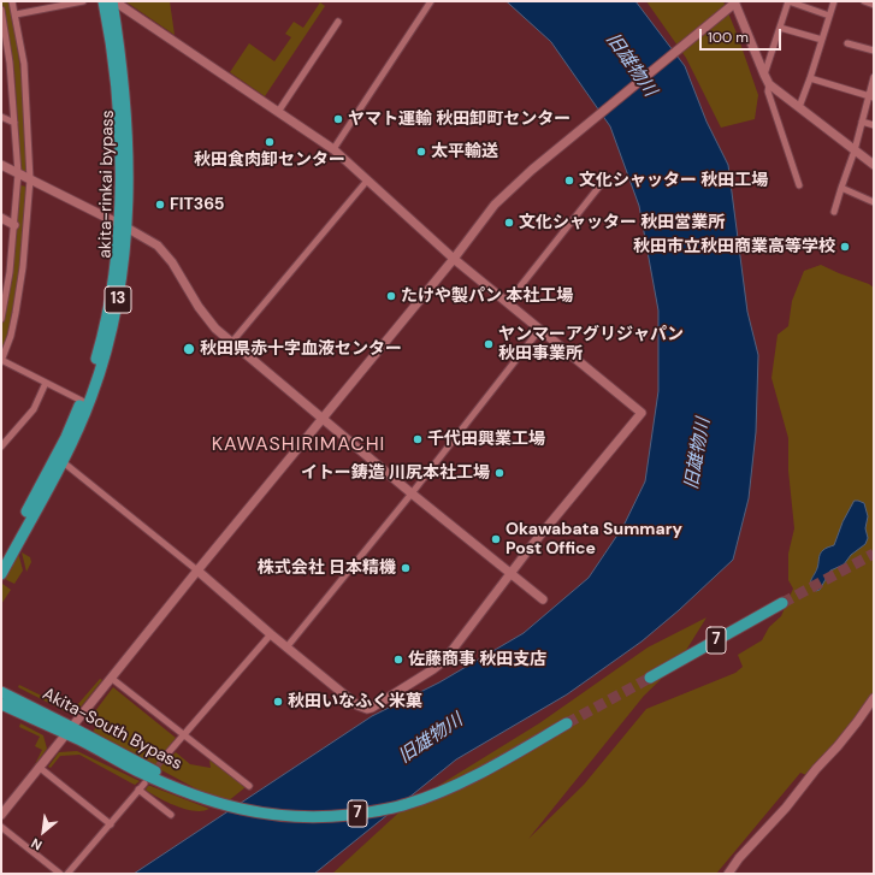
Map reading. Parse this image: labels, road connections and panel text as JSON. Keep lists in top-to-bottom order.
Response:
{
  "streets": {
    "highway": [
      "akita-rinkai bypass",
      "13",
      "7",
      "Akita-South Bypass"
    ]
  },
  "districts": ["KAWASHIRIMACHI"],
  "water": ["旧雄物川"],
  "places": [
    "ヤマト運輸 秋田卸町センター",
    "秋田食肉卸センター",
    "太平輸送",
    "文化シャッター 秋田工場",
    "FIT365",
    "文化シャッター 秋田営業所",
    "秋田市立秋田商業高等学校",
    "たけや製パン 本社工場",
    "ヤンマーアグリジャパン 秋田事業所",
    "秋田県赤十字血液センター",
    "千代田興業工場",
    "イトー鋳造 川尻本社工場",
    "Okawabata Summary Post Office",
    "株式会社 日本精機",
    "佐藤商事 秋田支店",
    "秋田いなふく米菓"
  ],
  "scale_bar": "100 m",
  "north": "bottom left"
}
